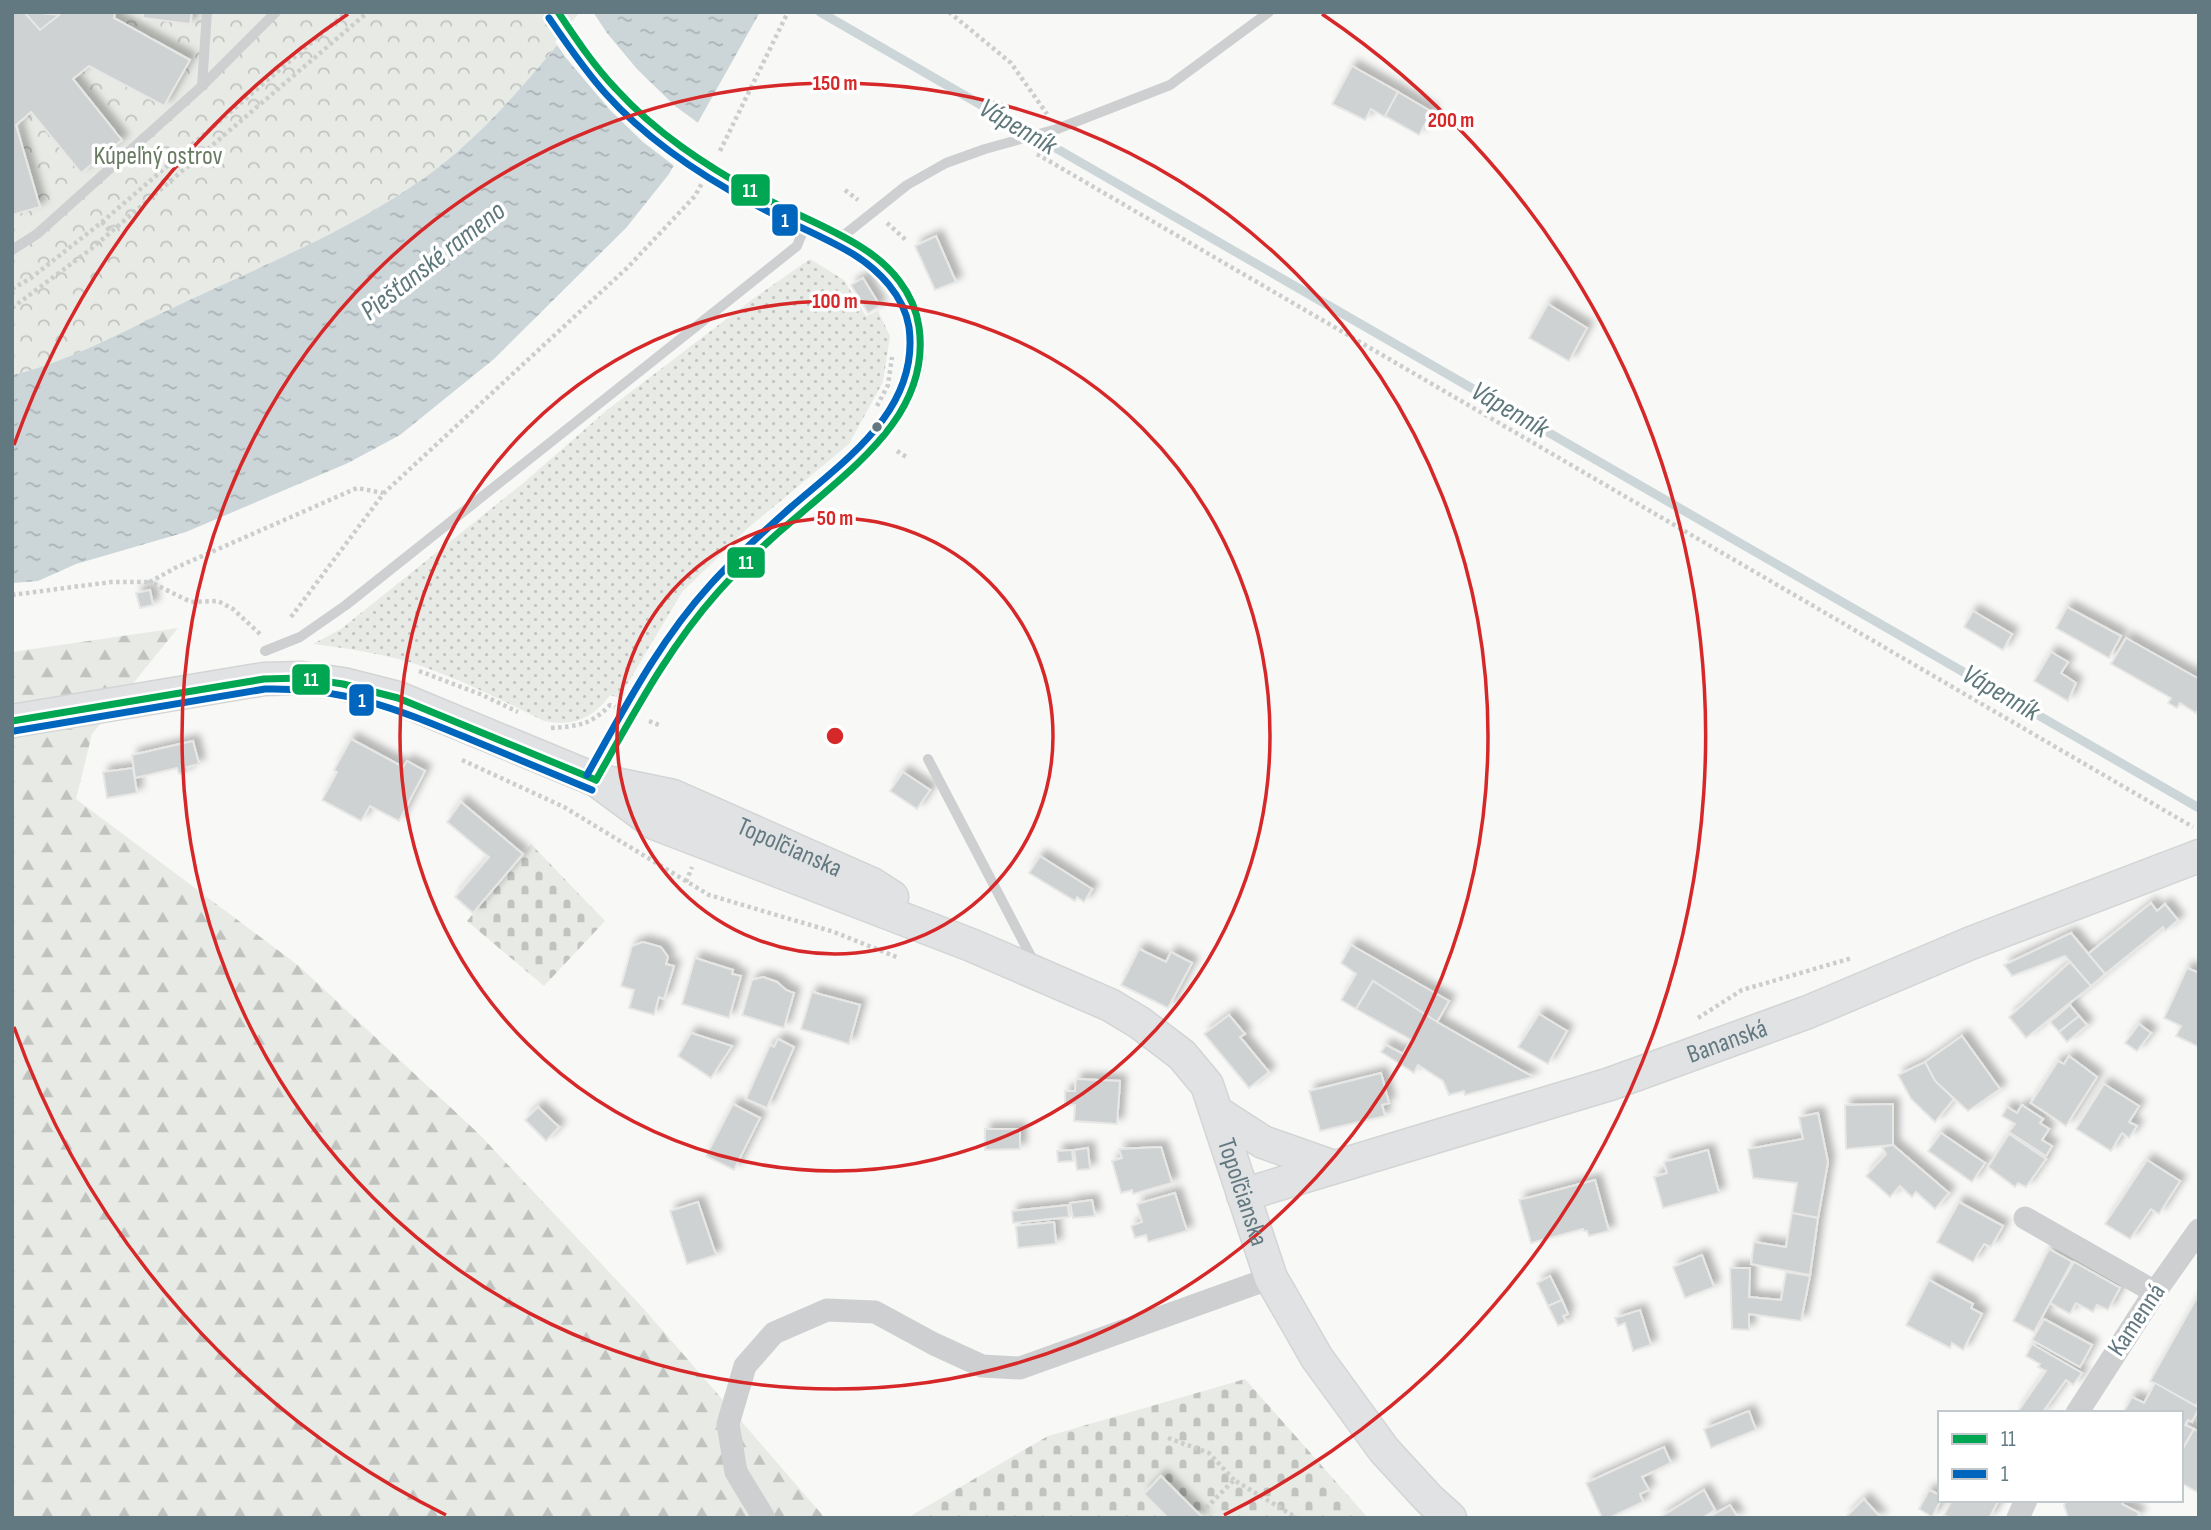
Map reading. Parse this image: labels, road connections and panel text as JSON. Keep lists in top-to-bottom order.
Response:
{
  "streets": {
    "main road": ["Topoľčianska", "Bananská"],
    "street": ["Kamenná"]
  },
  "crossings": [
    ["Topoľčianska", "Bananská"]
  ],
  "water": ["Vápenník", "Piešťanské rameno"],
  "parks": ["Kúpeľný ostrov"],
  "lines": ["transit line 11", "transit line 1"],
  "legend": ["11", "1"],
  "rings": [
    "150 m",
    "200 m",
    "100 m",
    "50 m"
  ]
}
